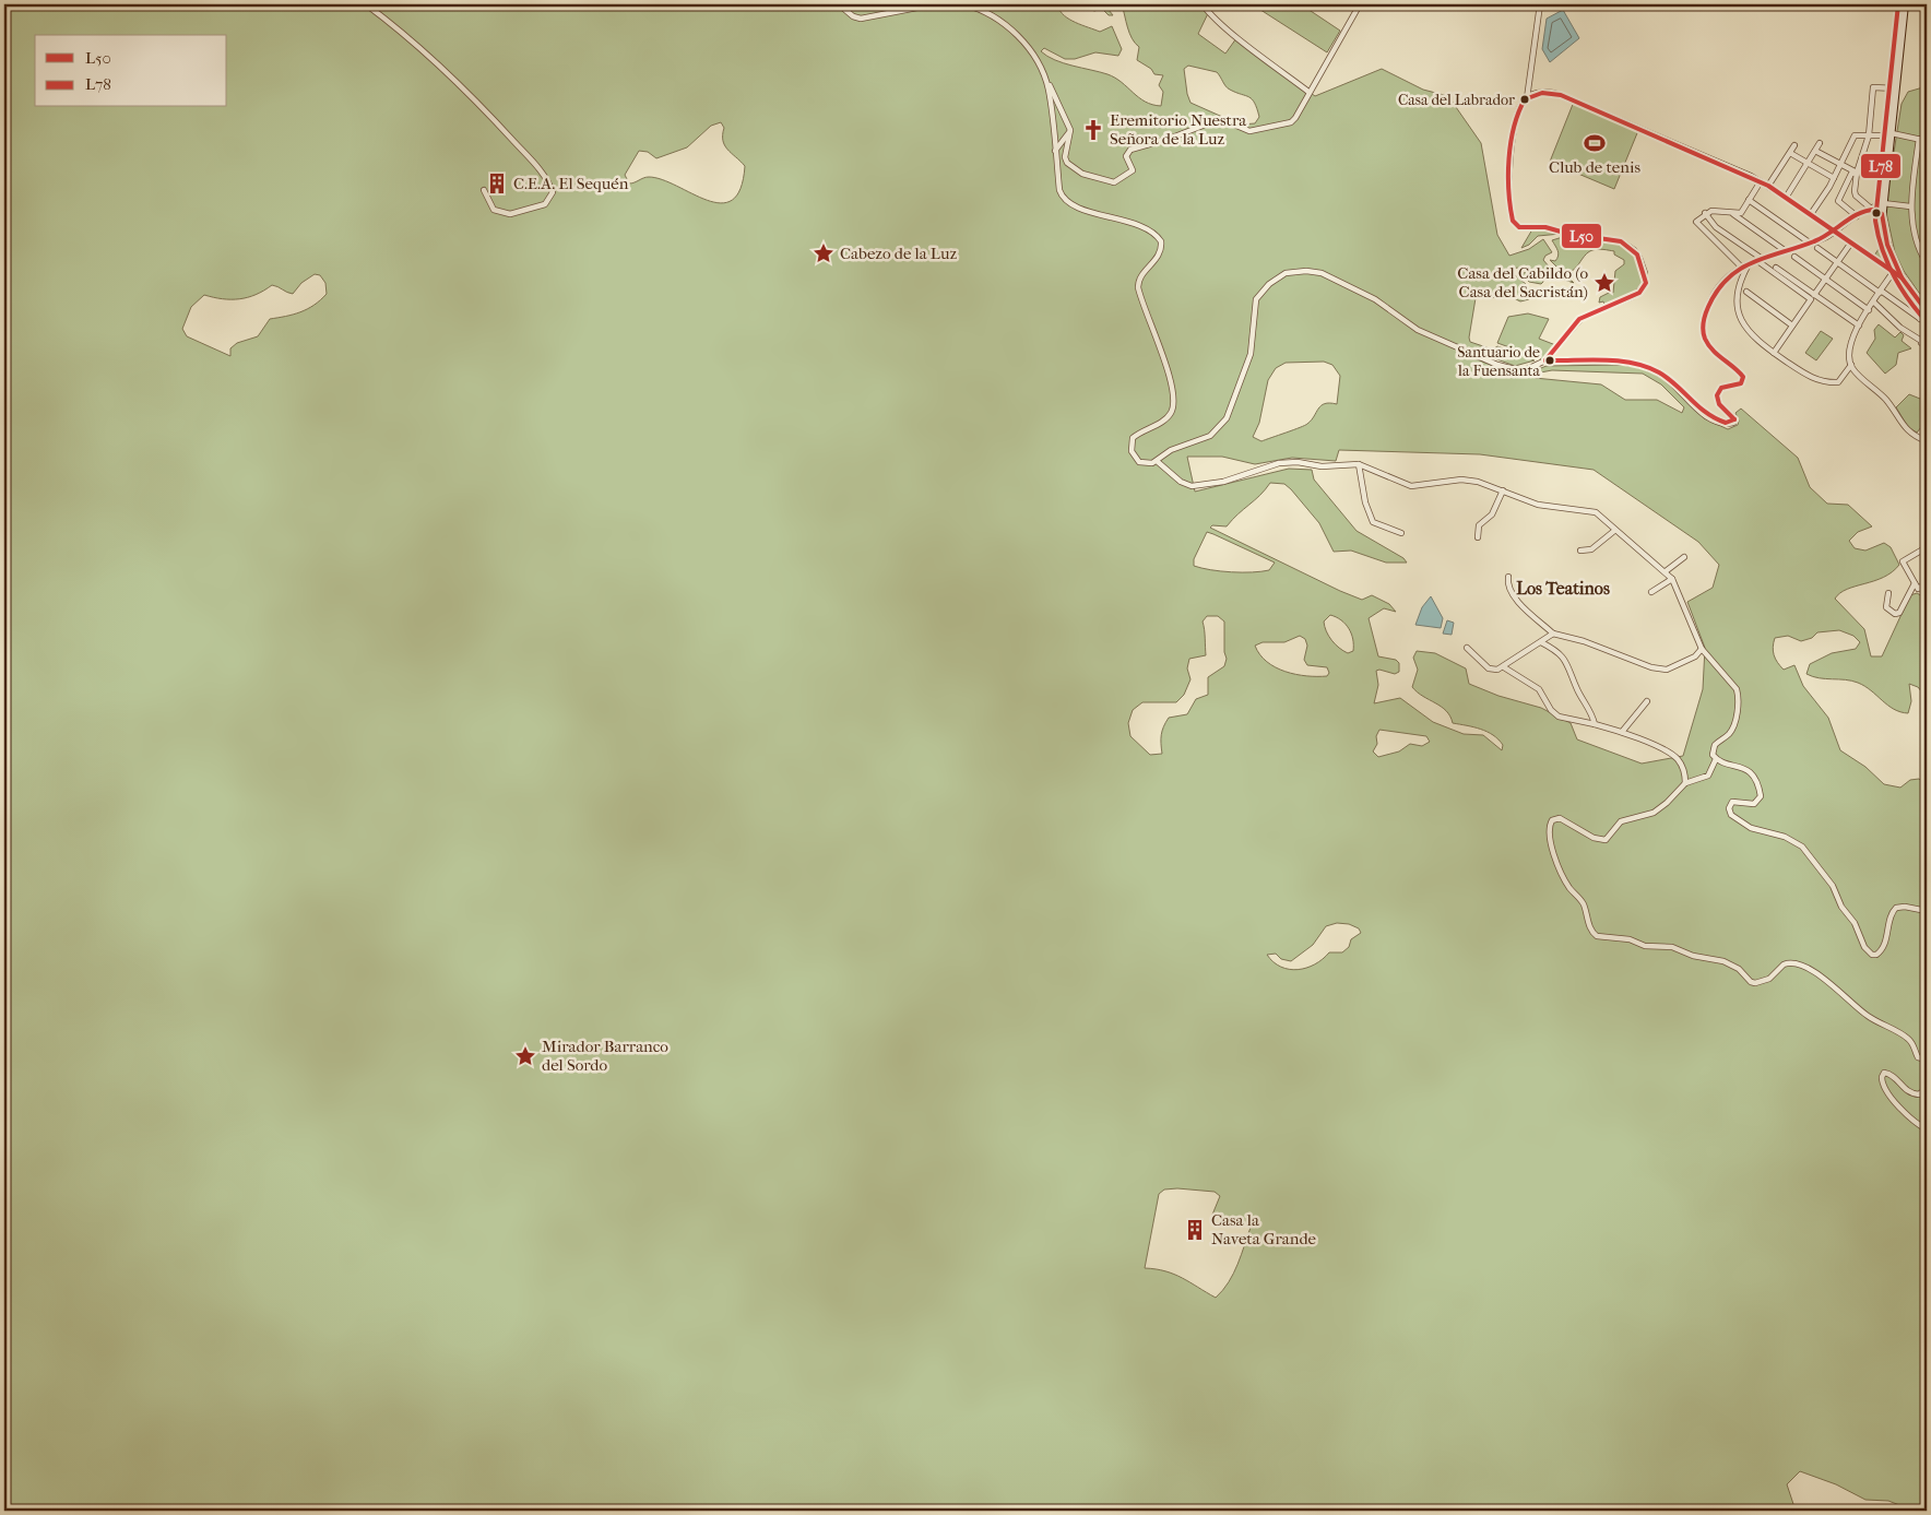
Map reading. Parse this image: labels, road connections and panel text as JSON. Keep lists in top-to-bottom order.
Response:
{
  "districts": ["Los Teatinos"],
  "places": {
    "other": ["Casa del Labrador", "Santuario de la Fuensanta"],
    "church": ["Eremitorio Nuestra Señora de la Luz"],
    "sports": ["Club de tenis"],
    "building": ["C.E.A. El Sequén", "Casa la Naveta Grande"],
    "place": ["Cabezo de la Luz", "Casa del Cabildo (o Casa del Sacristán)", "Mirador Barranco del Sordo"]
  },
  "lines": ["transit line L78", "transit line L50"],
  "legend": ["L50", "L78"]
}
